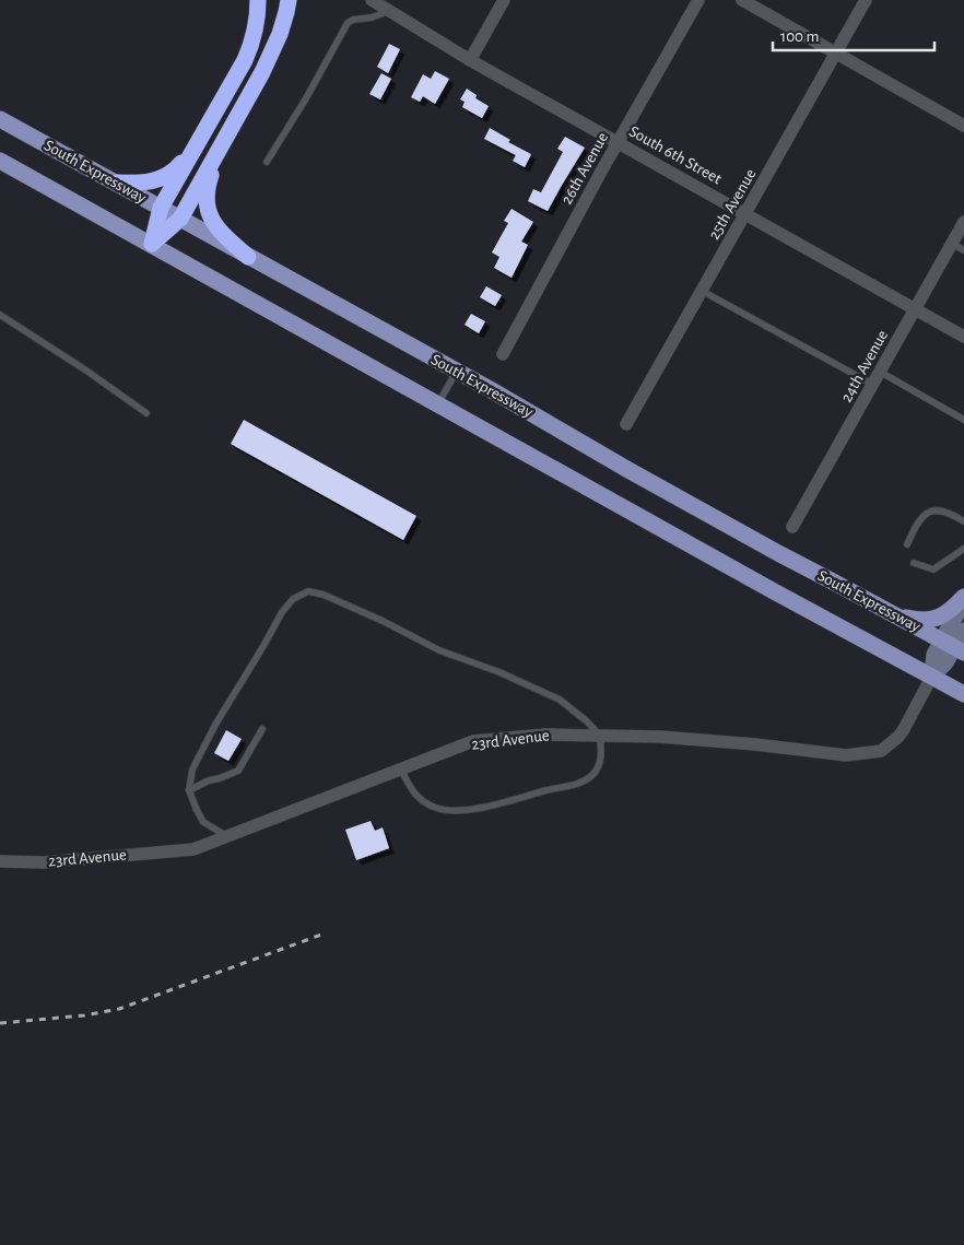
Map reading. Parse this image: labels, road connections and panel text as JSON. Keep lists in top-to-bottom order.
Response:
{
  "streets": {
    "main road": ["South Expressway", "23rd Avenue"],
    "street": [
      "South 6th Street",
      "26th Avenue",
      "25th Avenue",
      "24th Avenue"
    ]
  },
  "crossings": [
    ["South 6th Street", "26th Avenue"],
    ["South 6th Street", "25th Avenue"],
    ["South 6th Street", "24th Avenue"],
    ["South Expressway", "23rd Avenue"]
  ],
  "scale_bar": "100 m"
}
